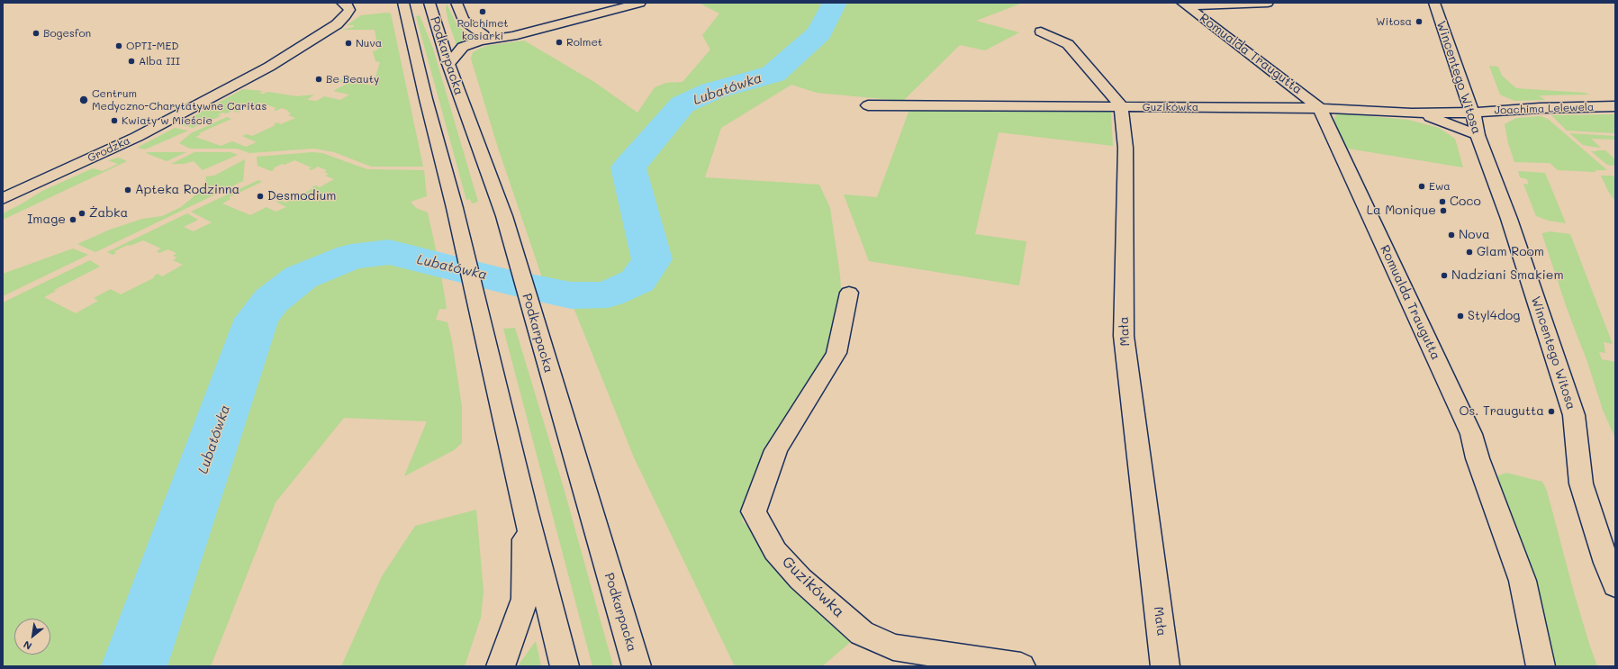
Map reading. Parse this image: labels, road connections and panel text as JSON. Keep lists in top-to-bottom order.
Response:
{
  "streets": {
    "street": [
      "Romualda Traugutta",
      "Podkarpacka",
      "Wincentego Witosa",
      "Guzikówka",
      "Joachima Lelewela",
      "Grodzka",
      "Mała"
    ]
  },
  "crossings": [
    ["Romualda Traugutta", "Guzikówka"],
    ["Wincentego Witosa", "Guzikówka"],
    ["Wincentego Witosa", "Joachima Lelewela"],
    ["Guzikówka", "Joachima Lelewela"],
    ["Guzikówka", "Mała"]
  ],
  "water": ["Lubatówka"],
  "places": [
    "Polchimet kosiarki",
    "Witosa",
    "Bogesfon",
    "Rolmet",
    "Nuva",
    "OPTI-MED",
    "Alba III",
    "Be Beauty",
    "Centrum Medyczno-Charytatywne Caritas",
    "Kwiaty w Mieście",
    "Ewa",
    "Apteka Rodzinna",
    "Desmodium",
    "Coco",
    "La Monique",
    "Żabka",
    "Image",
    "Nova",
    "Glam Room",
    "Nadziani Smakiem",
    "Styl4dog",
    "Os. Traugutta"
  ],
  "north": "bottom left"
}
